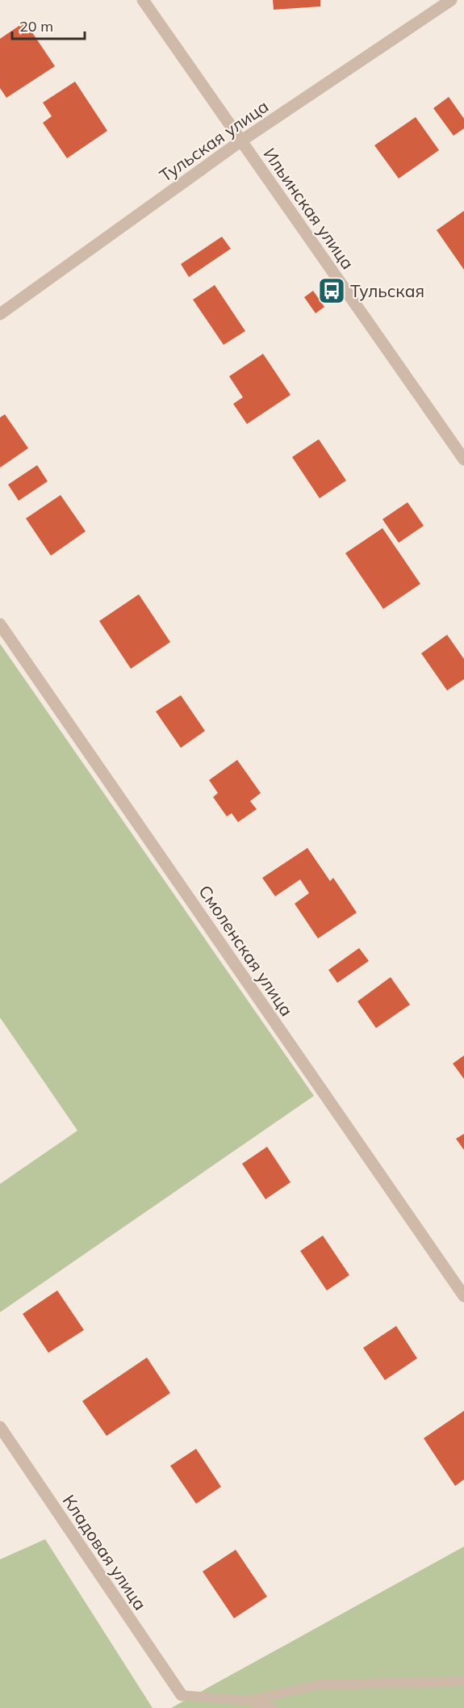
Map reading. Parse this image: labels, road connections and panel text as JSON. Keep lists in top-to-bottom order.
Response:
{
  "streets": {
    "street": [
      "Тульская улица",
      "Ильинская улица",
      "Смоленская улица",
      "Кладовая улица"
    ]
  },
  "crossings": [
    ["Тульская улица", "Ильинская улица"]
  ],
  "places": {
    "bus stop": ["Тульская"]
  },
  "scale_bar": "20 m"
}
